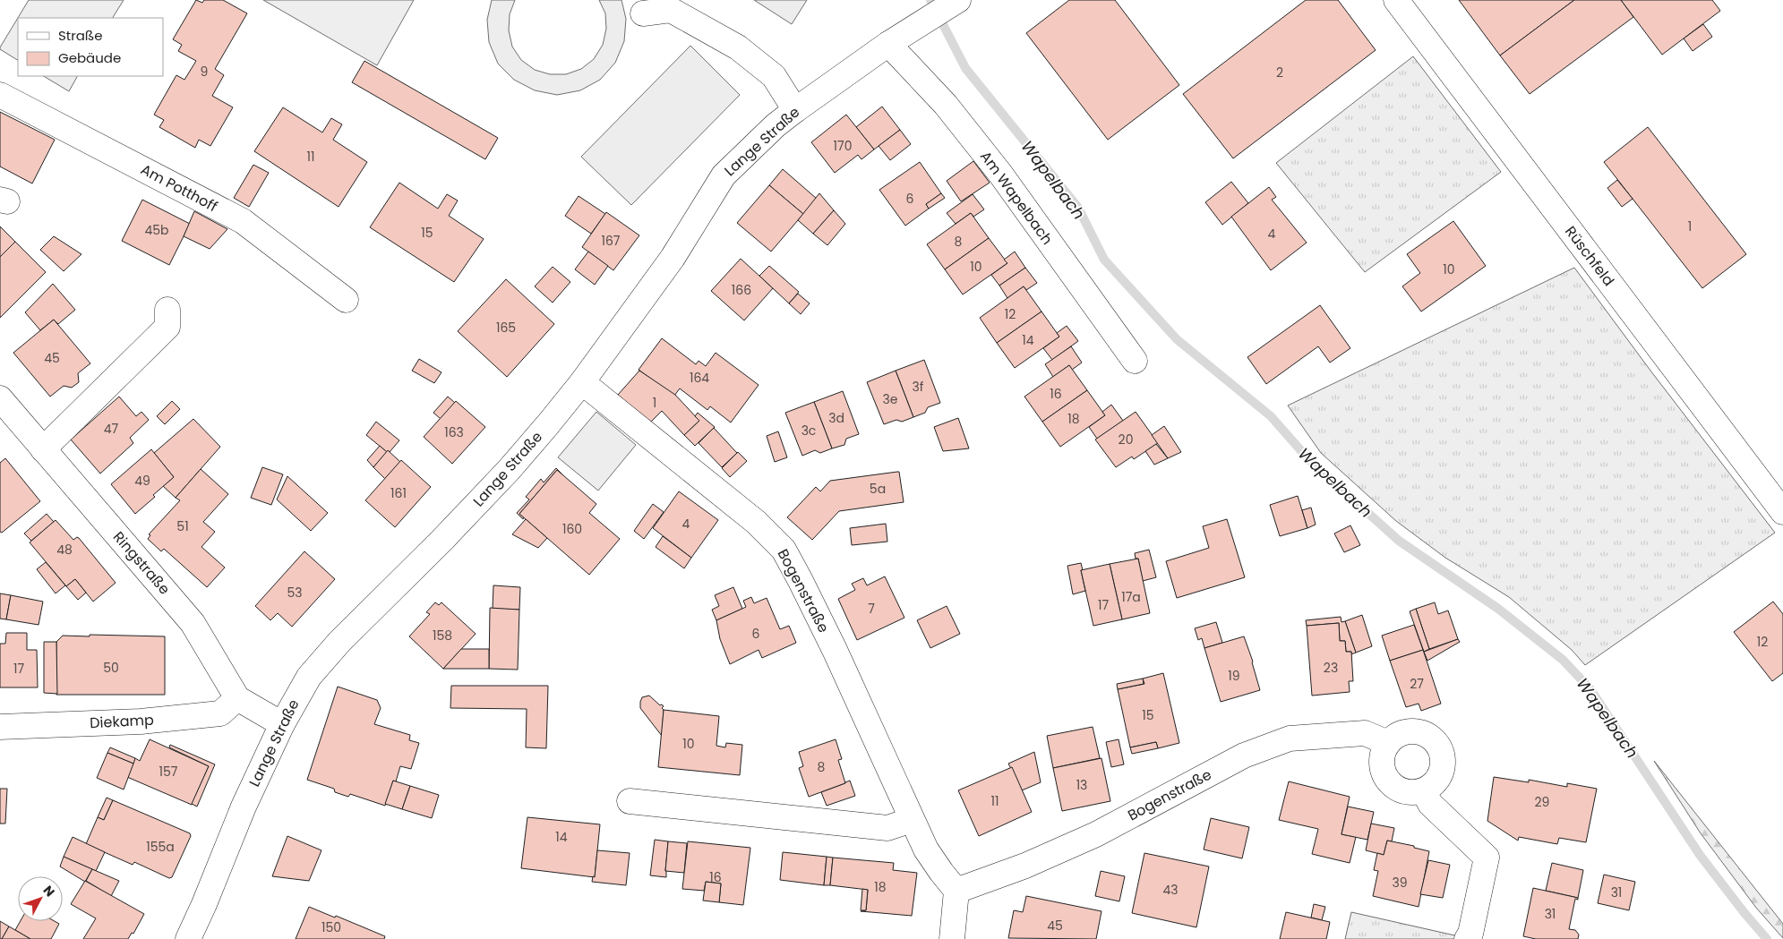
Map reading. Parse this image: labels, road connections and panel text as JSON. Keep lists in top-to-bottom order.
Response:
{
  "streets": {
    "street": [
      "Lange Straße",
      "Am Potthoff",
      "Am Wapelbach",
      "Rüschfeld",
      "Ringstraße",
      "Bogenstraße",
      "Diekamp"
    ]
  },
  "crossings": [
    ["Lange Straße", "Am Wapelbach"],
    ["Lange Straße", "Ringstraße"],
    ["Lange Straße", "Bogenstraße"],
    ["Ringstraße", "Diekamp"]
  ],
  "water": ["Wapelbach"],
  "house_numbers": [
    "9",
    "2",
    "170",
    "11",
    "6",
    "1",
    "45b",
    "15",
    "4",
    "167",
    "8",
    "10",
    "10",
    "166",
    "12",
    "165",
    "14",
    "45",
    "164",
    "3f",
    "16",
    "3e",
    "1",
    "3d",
    "18",
    "47",
    "3c",
    "163",
    "20",
    "49",
    "5a",
    "161",
    "4",
    "51",
    "160",
    "48",
    "53",
    "17a",
    "17",
    "7",
    "6",
    "158",
    "12",
    "50",
    "23",
    "17",
    "19",
    "27",
    "15",
    "10",
    "8",
    "157",
    "13",
    "11",
    "29",
    "14",
    "155a",
    "16",
    "39",
    "18",
    "43",
    "31",
    "31",
    "45",
    "150"
  ],
  "legend": ["Straße", "Gebäude"],
  "north": "top right"
}
